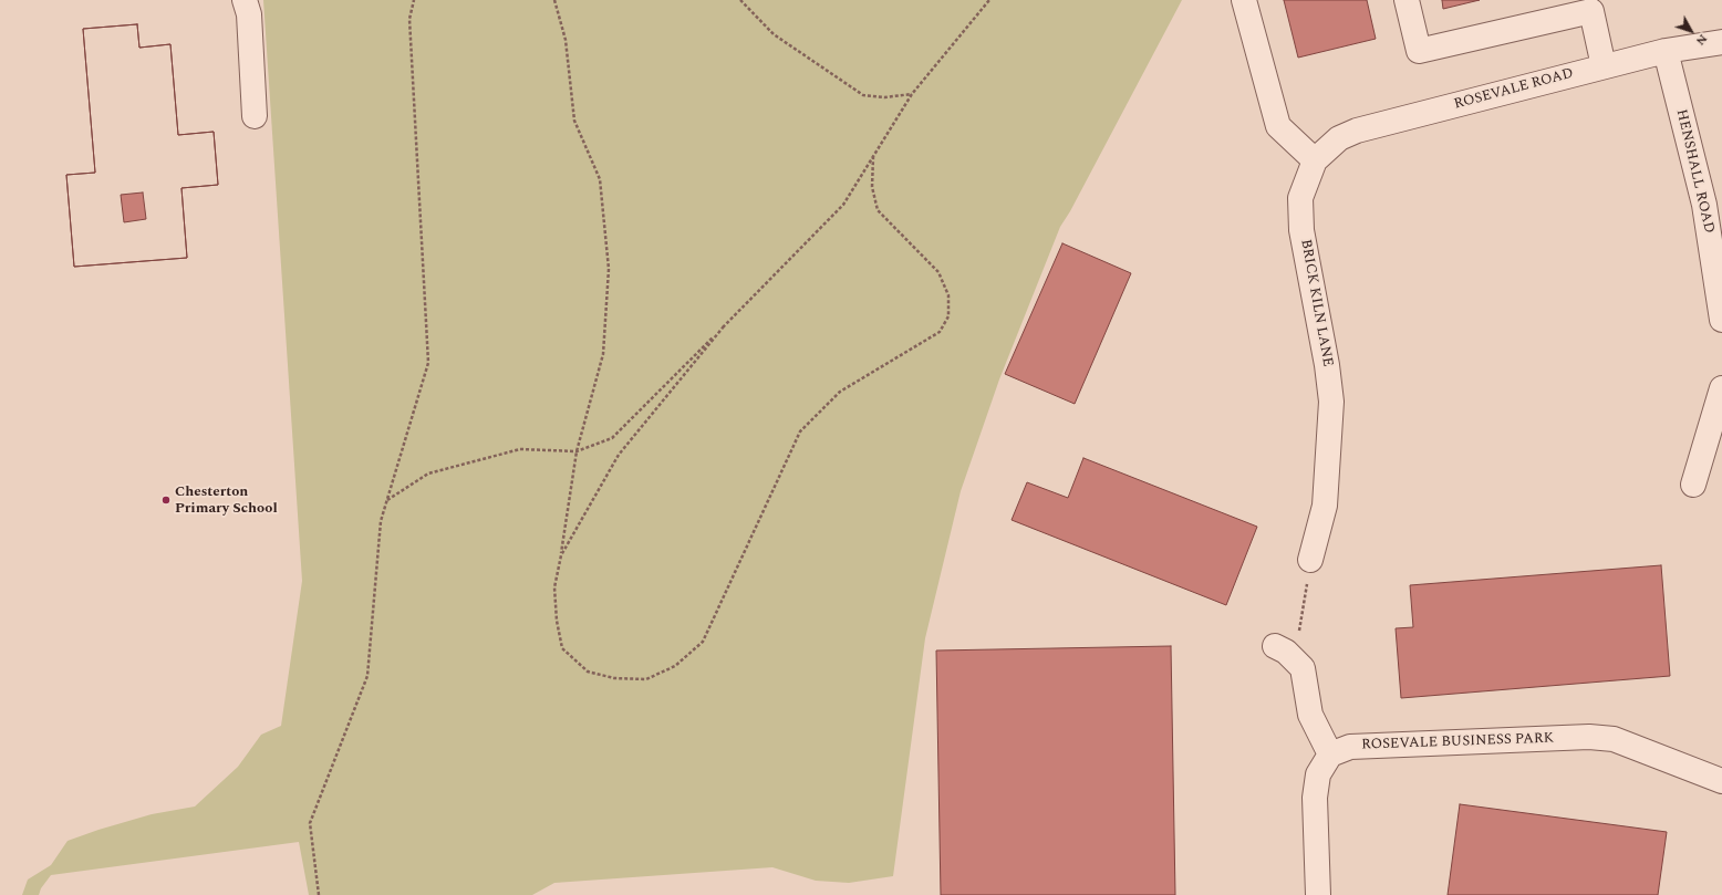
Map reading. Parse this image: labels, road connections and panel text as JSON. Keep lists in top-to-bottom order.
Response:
{
  "streets": {
    "street": [
      "ROSEVALE ROAD",
      "HENSHALL ROAD",
      "BRICK KILN LANE",
      "ROSEVALE BUSINESS PARK"
    ]
  },
  "crossings": [
    ["ROSEVALE ROAD", "HENSHALL ROAD"],
    ["ROSEVALE ROAD", "BRICK KILN LANE"]
  ],
  "places": ["Chesterton Primary School"],
  "north": "bottom right"
}
